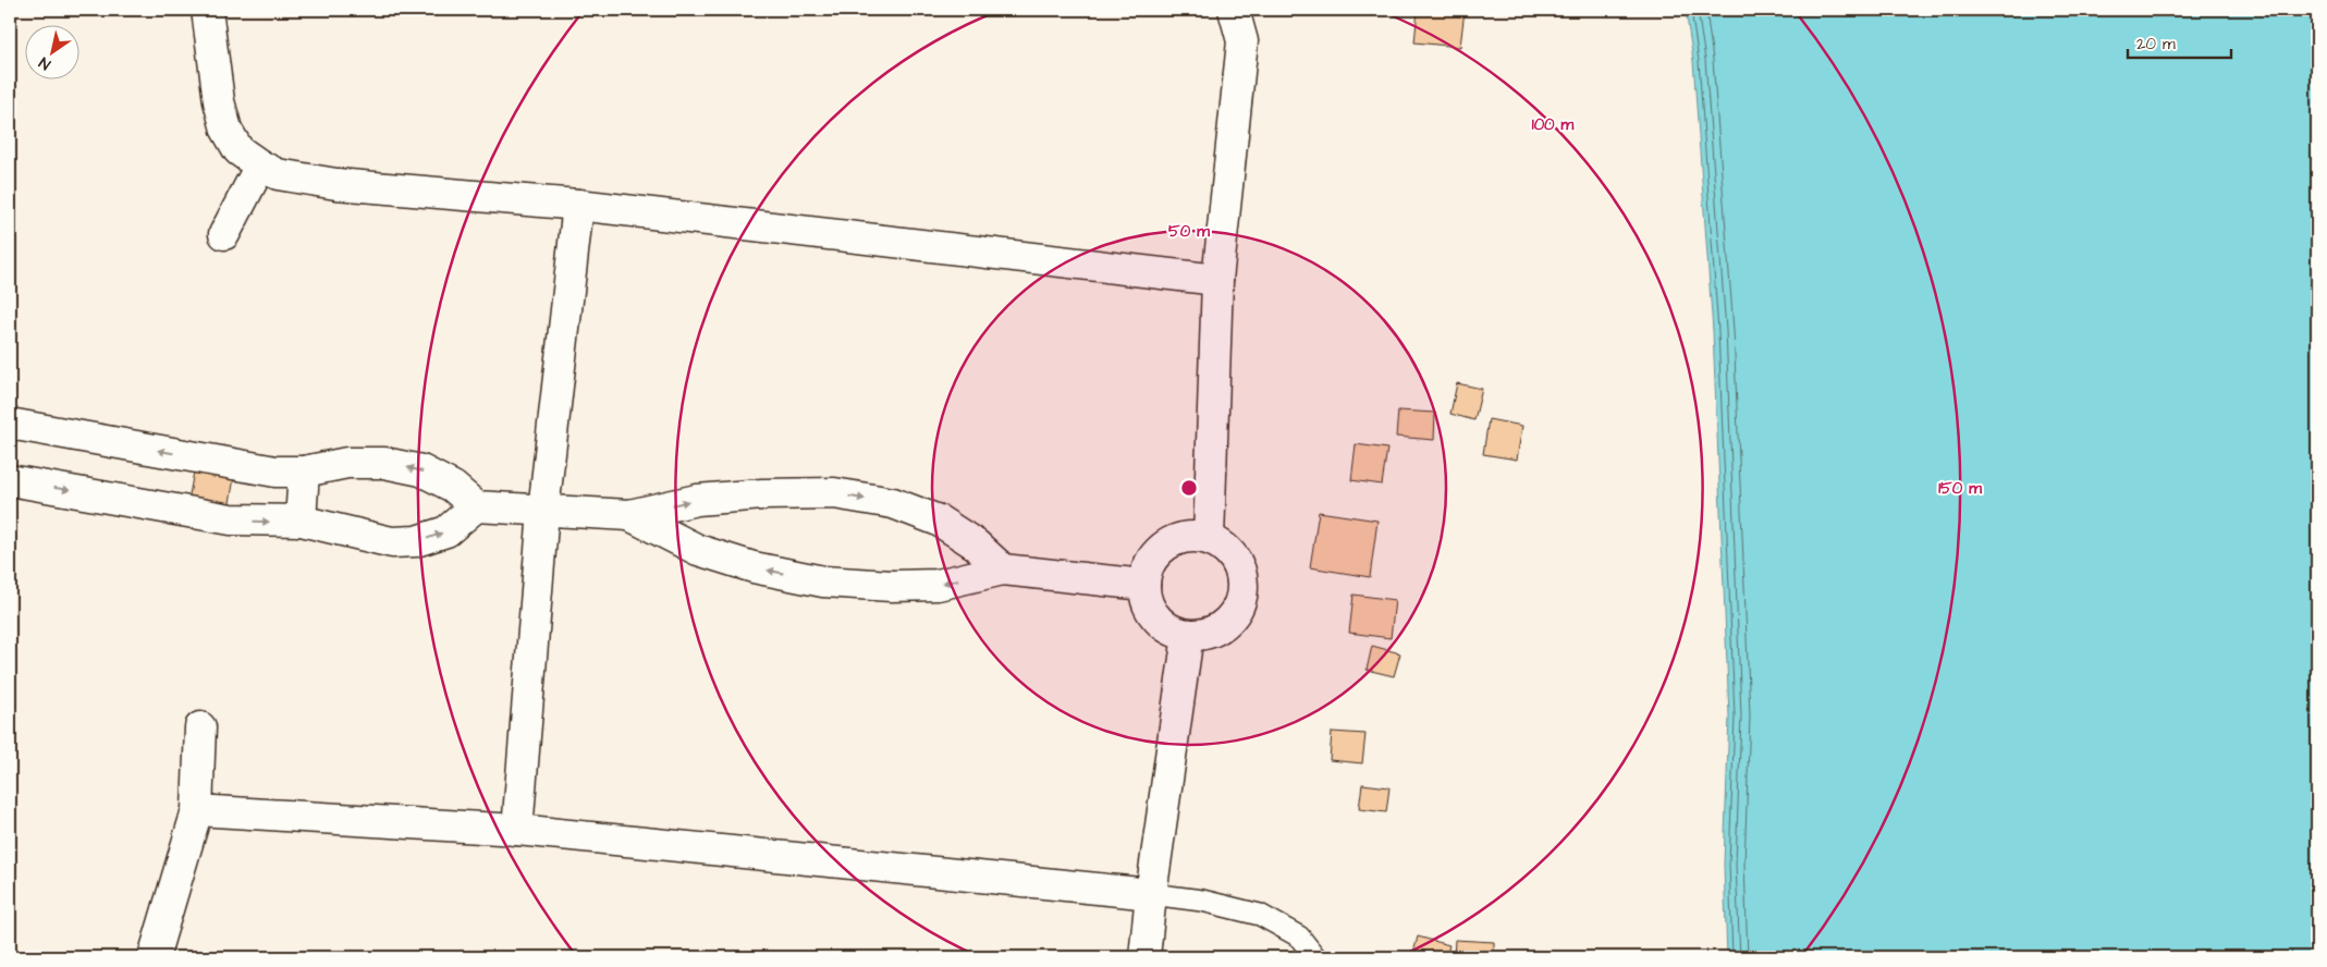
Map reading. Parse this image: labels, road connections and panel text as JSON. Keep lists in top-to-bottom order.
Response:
{
  "scale_bar": "20 m",
  "north": "bottom left",
  "rings": ["100 m", "50 m", "150 m"]
}
